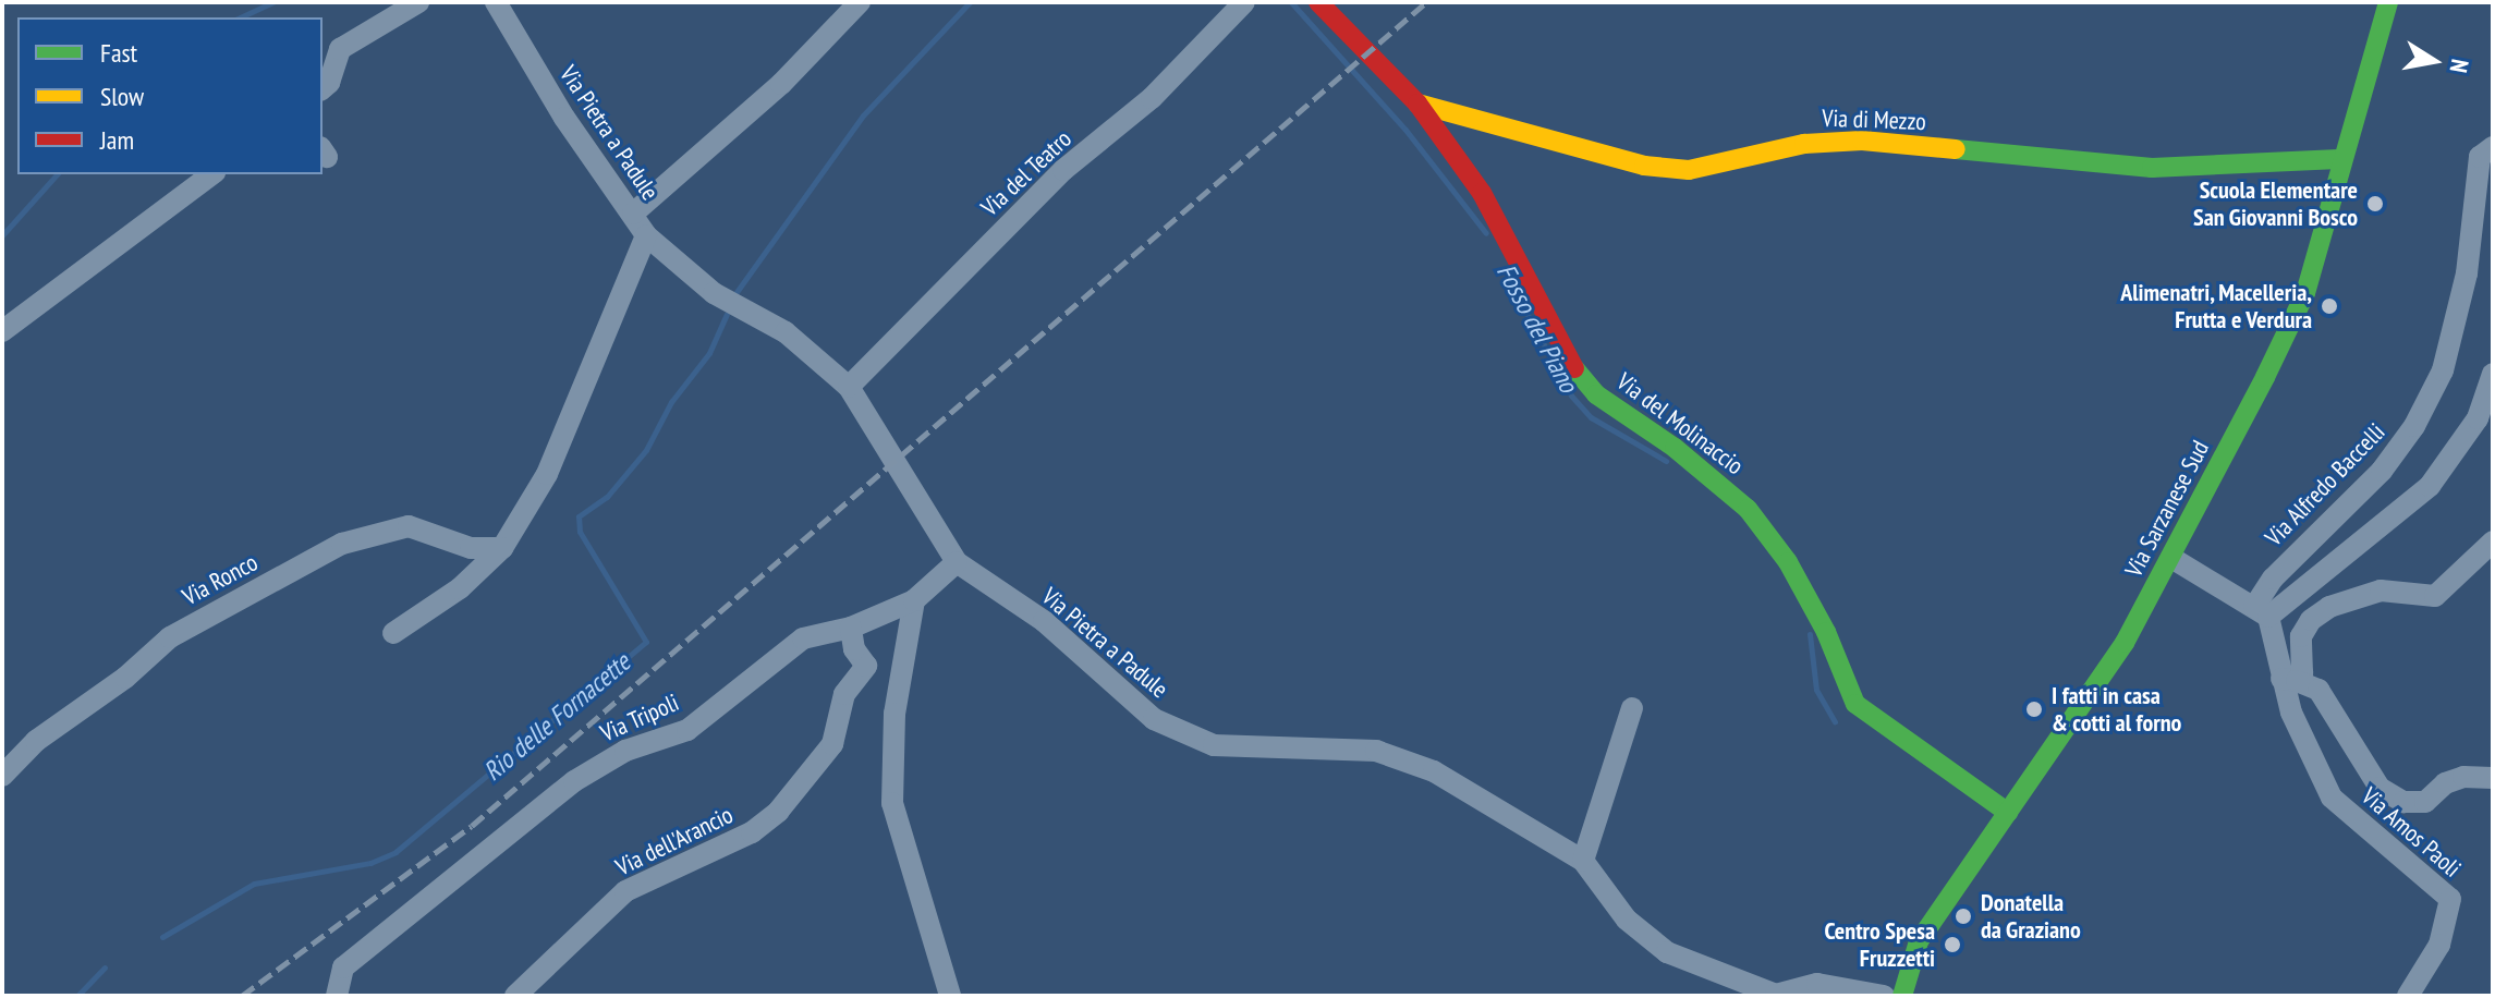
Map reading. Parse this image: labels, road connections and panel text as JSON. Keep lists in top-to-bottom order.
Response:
{
  "streets": {
    "street": [
      "Via di Mezzo",
      "Via Pietra a Padule",
      "Via del Teatro",
      "Via del Molinaccio",
      "Via Alfredo Baccelli",
      "Via Sarzanese Sud",
      "Via Ronco",
      "Via Tripoli",
      "Via Amos Paoli",
      "Via dell'Arancio"
    ]
  },
  "crossings": [
    ["Via di Mezzo", "Via del Molinaccio"],
    ["Via di Mezzo", "Via Sarzanese Sud"],
    ["Via Pietra a Padule", "Via del Teatro"],
    ["Via Pietra a Padule", "Via Tripoli"],
    ["Via del Molinaccio", "Via Sarzanese Sud"],
    ["Via Alfredo Baccelli", "Via Amos Paoli"]
  ],
  "water": ["Fosso del Piano", "Rio delle Fornacette"],
  "places": [
    "Scuola Elementare San Giovanni Bosco",
    "Alimenatri, Macelleria, Frutta e Verdura",
    "I fatti in casa & cotti al forno",
    "Donatella da Graziano",
    "Centro Spesa Fruzzetti"
  ],
  "legend": ["Fast", "Slow", "Jam"],
  "north": "right"
}
